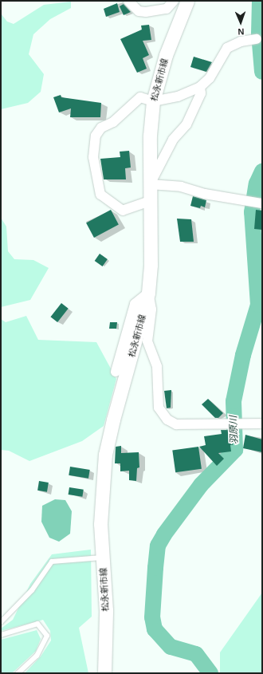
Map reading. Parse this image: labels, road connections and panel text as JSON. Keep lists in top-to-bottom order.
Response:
{
  "streets": {
    "main road": ["松永新市線"]
  },
  "water": ["羽原川"],
  "north": "bottom"
}
